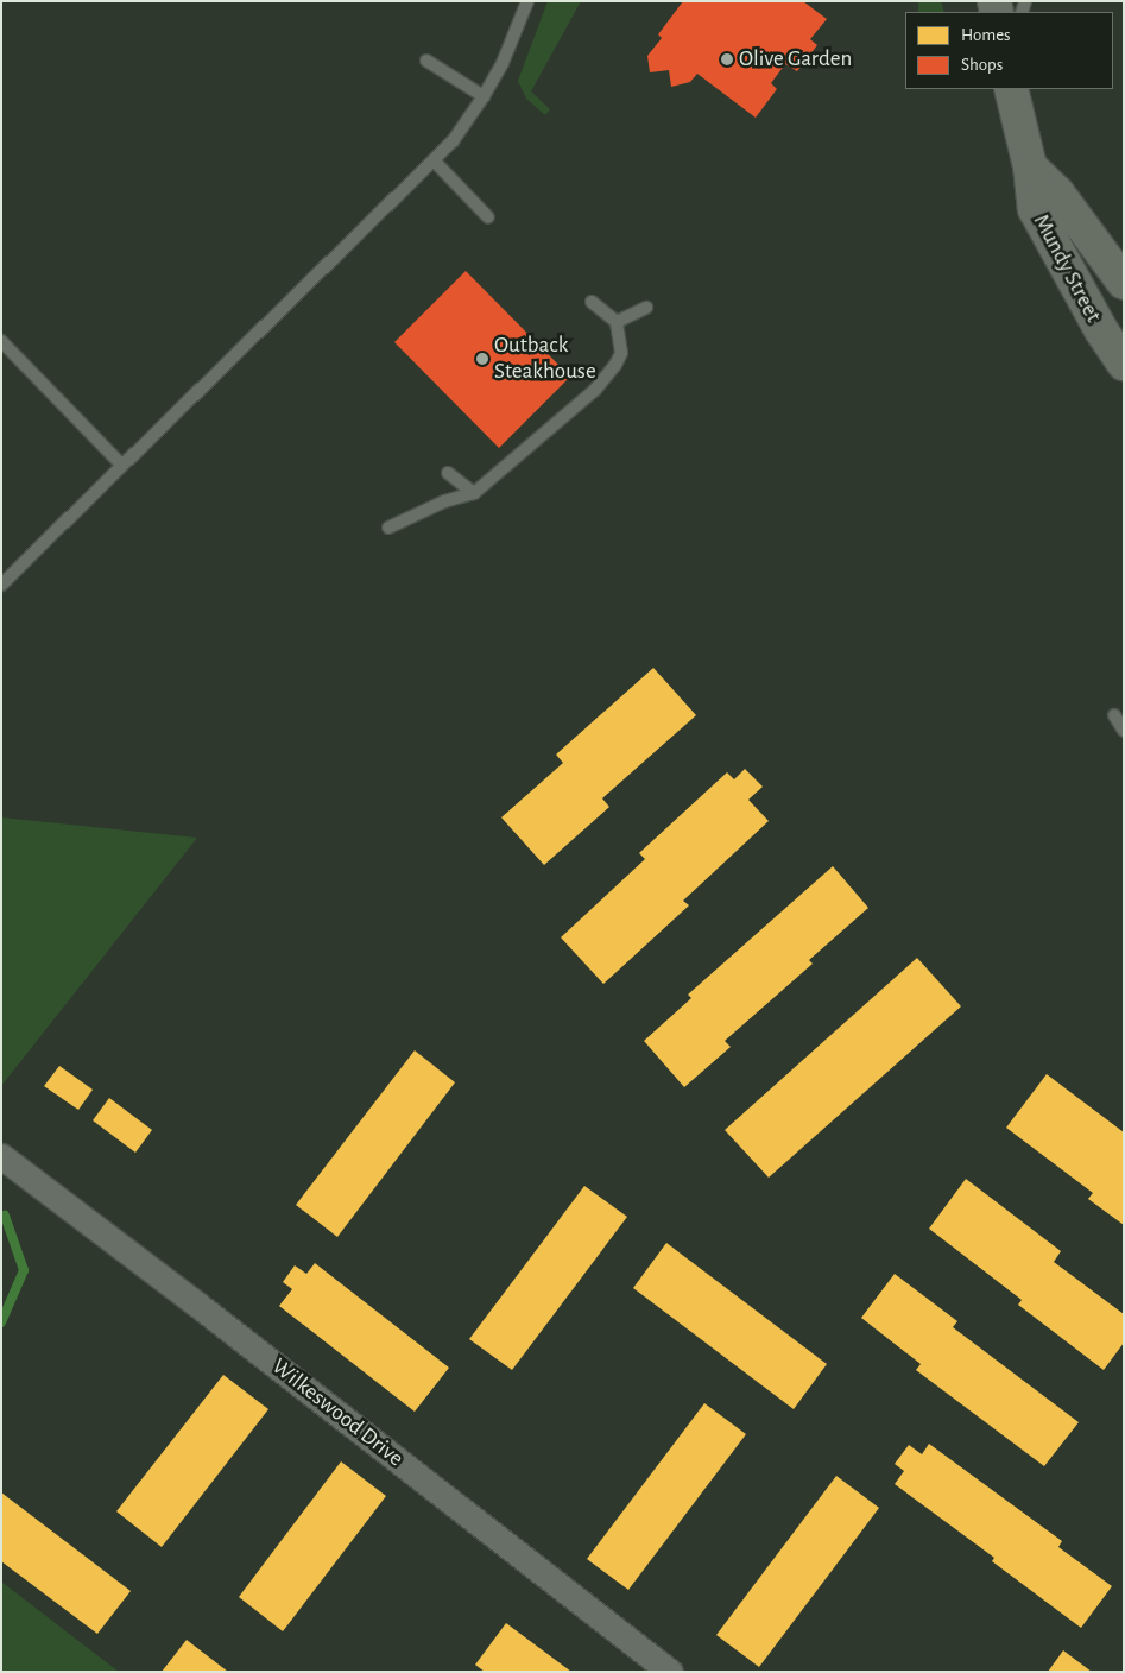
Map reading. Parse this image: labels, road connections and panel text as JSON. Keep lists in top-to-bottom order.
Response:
{
  "streets": {
    "main road": ["Mundy Street"],
    "street": ["Wilkeswood Drive"]
  },
  "places": ["Olive Garden", "Outback Steakhouse"],
  "legend": ["Homes", "Shops"]
}
